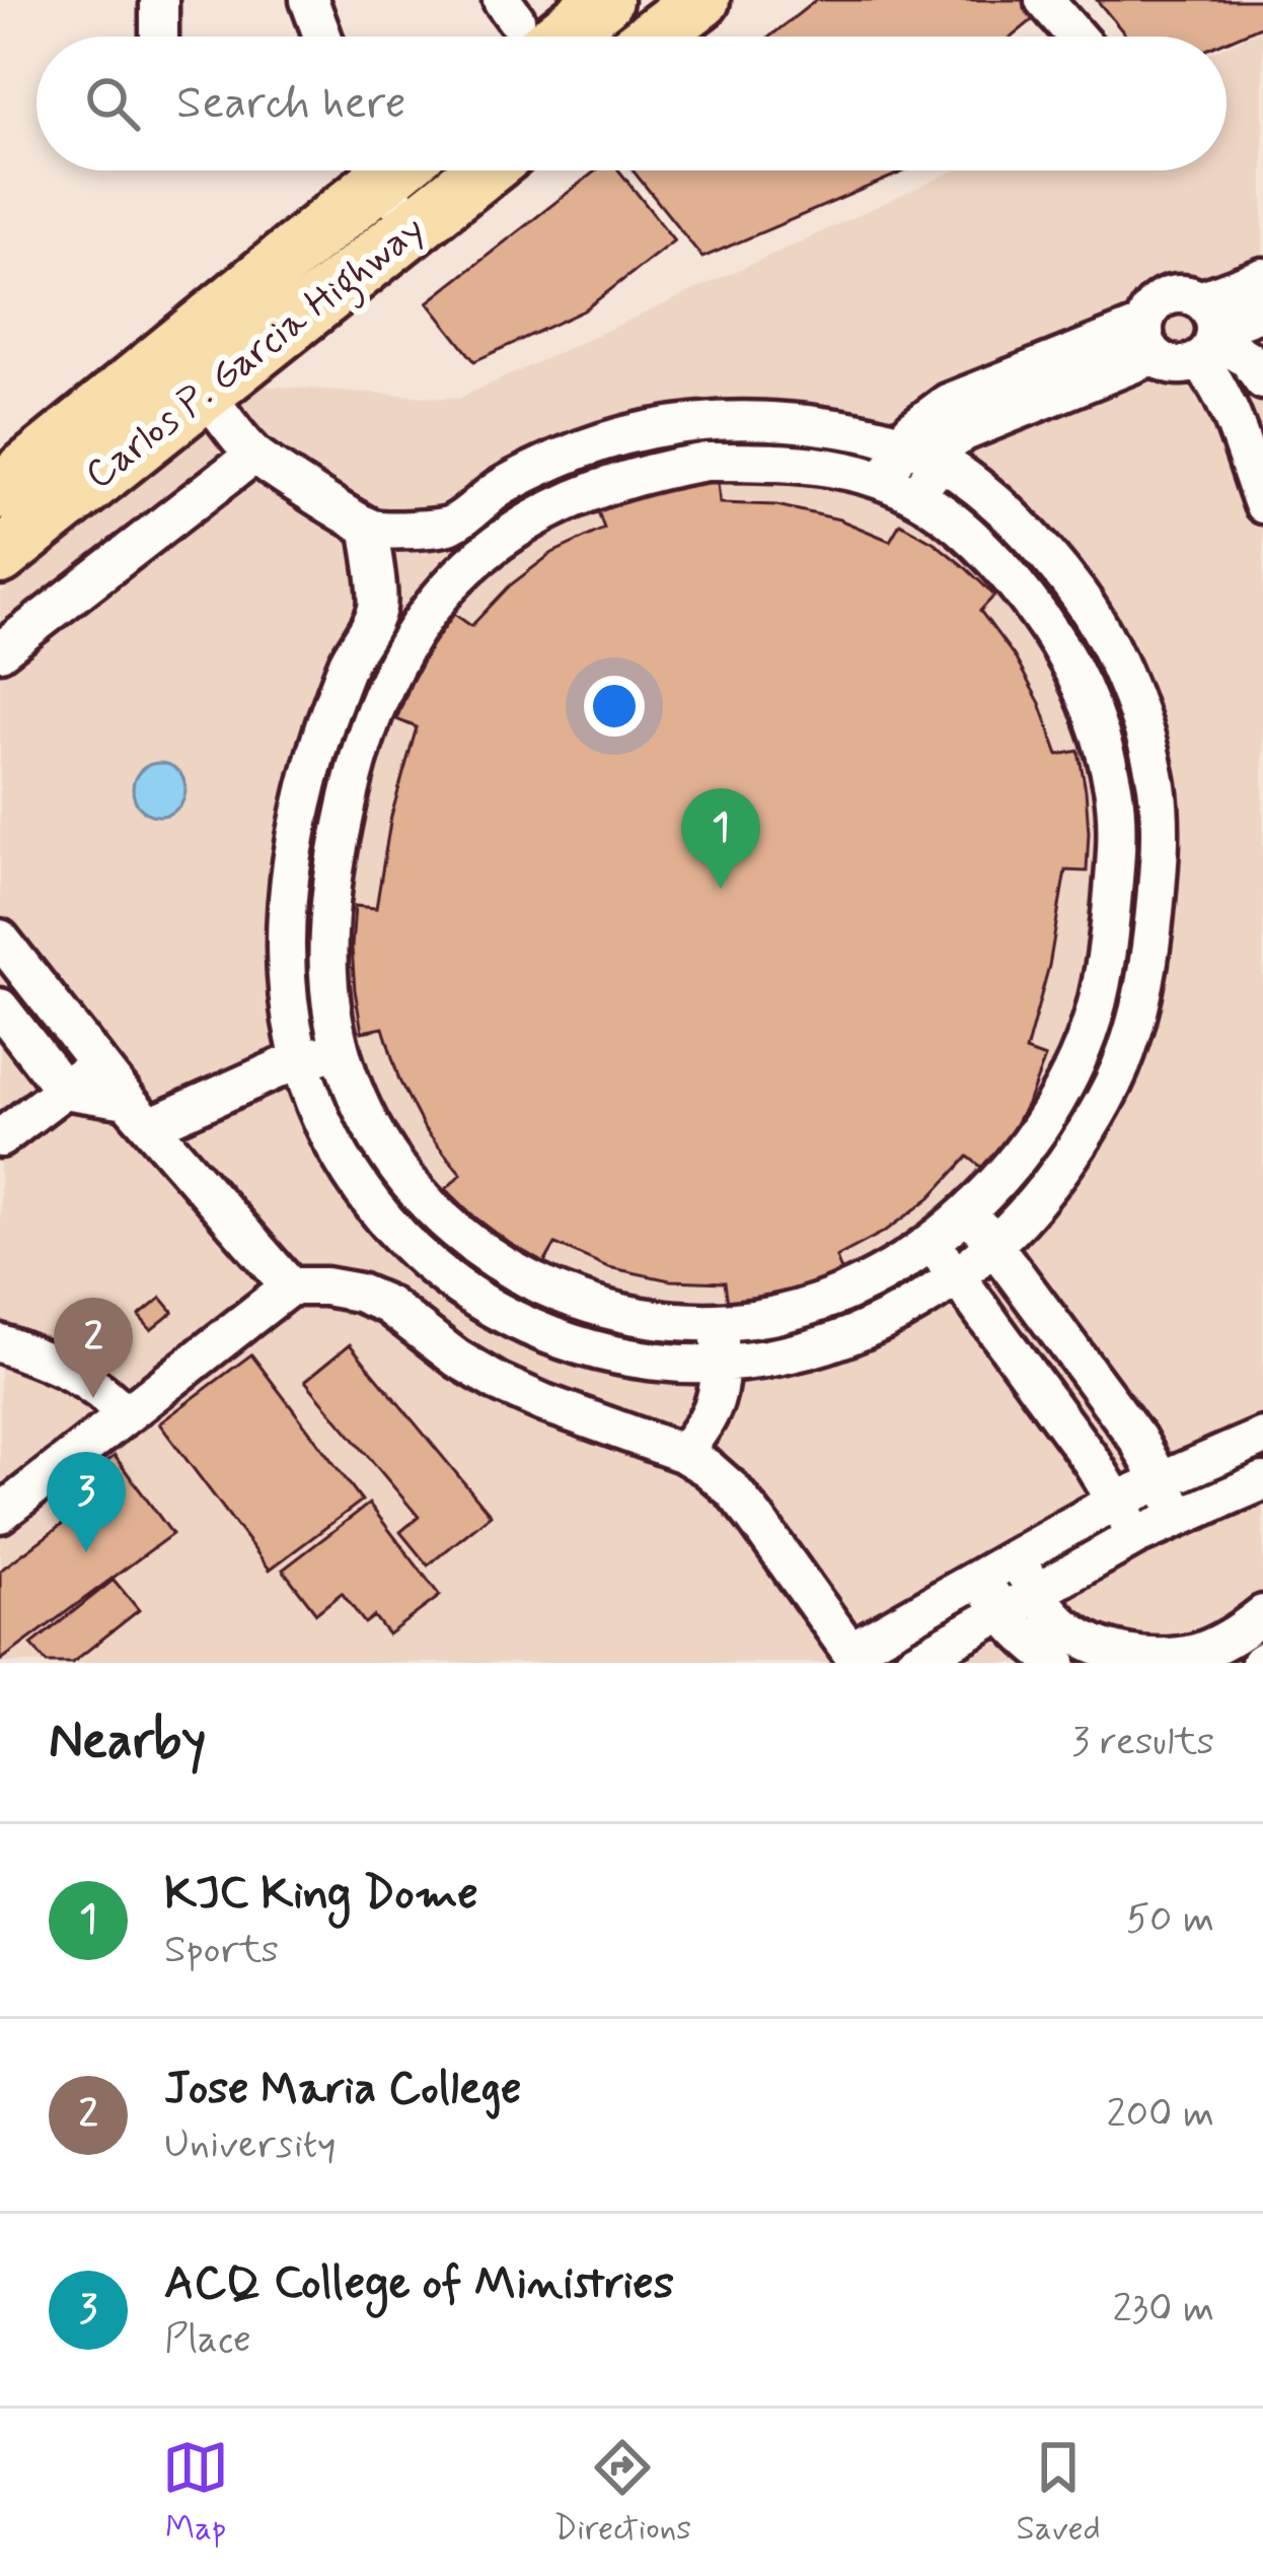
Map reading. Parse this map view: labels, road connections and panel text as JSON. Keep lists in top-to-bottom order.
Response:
{
  "streets": {
    "highway": ["Carlos P. Garcia Highway"]
  },
  "page": {
    "search": "Search here",
    "pins": ["1", "2", "3"],
    "heading": ["Nearby", "3 results"],
    "list": [
      {
        "mark": "1",
        "name": "KJC King Dome",
        "note": "Sports",
        "value": "50 m"
      },
      {
        "mark": "2",
        "name": "Jose Maria College",
        "note": "University",
        "value": "200 m"
      },
      {
        "mark": "3",
        "name": "ACQ College of Ministries",
        "note": "Place",
        "value": "230 m"
      }
    ],
    "nav": ["Map", "Directions", "Saved"]
  }
}
